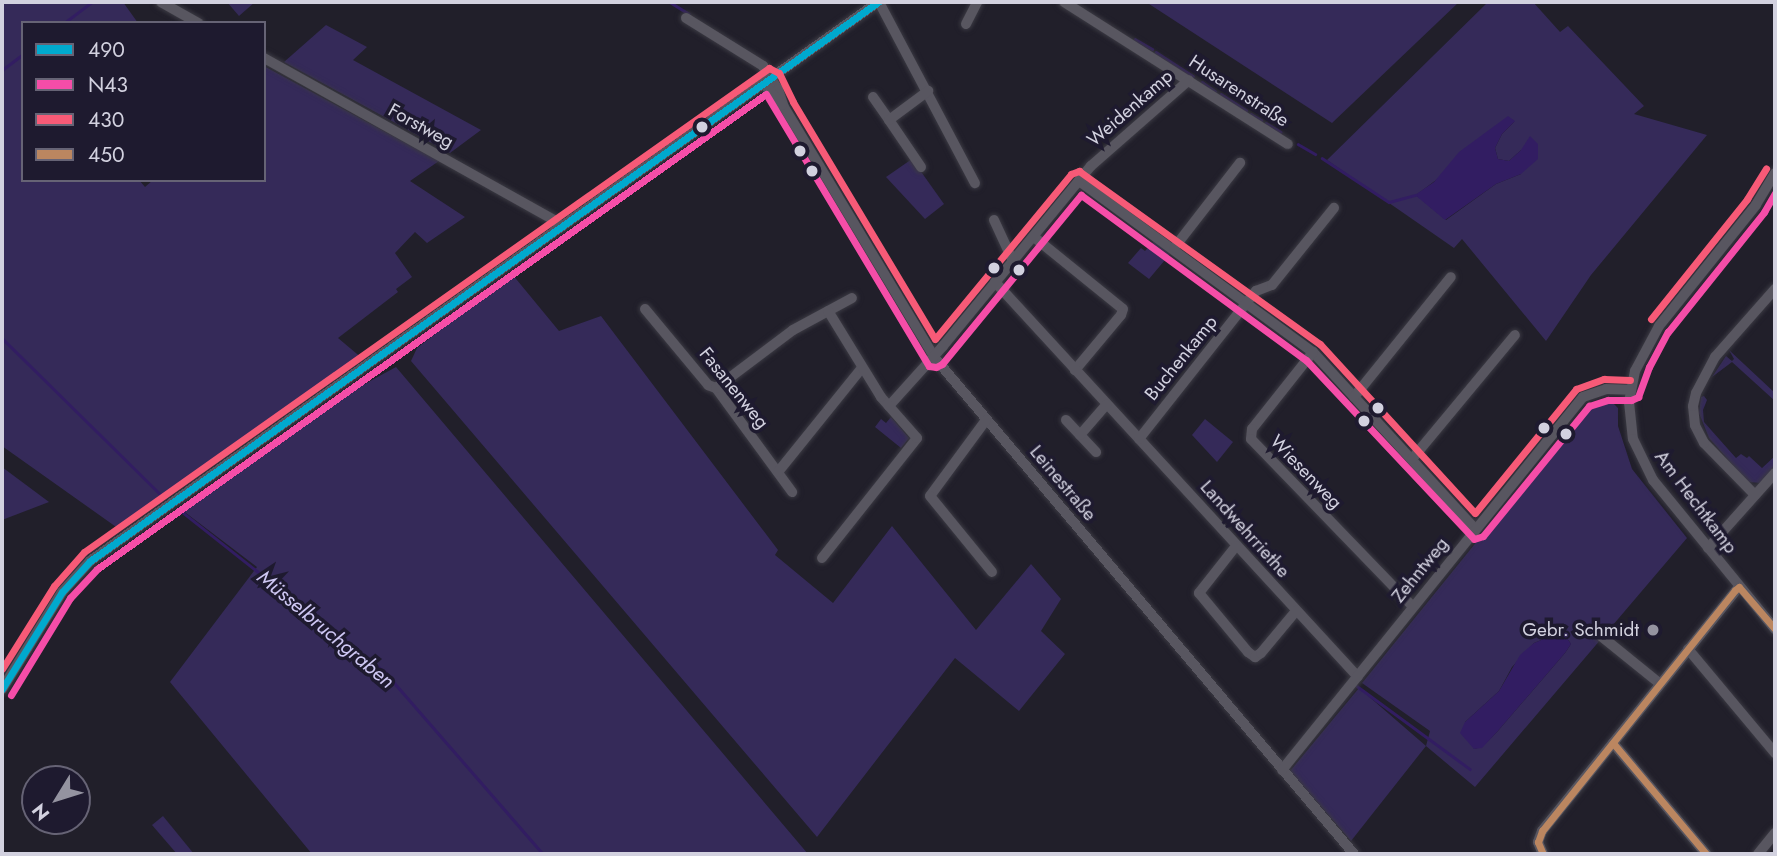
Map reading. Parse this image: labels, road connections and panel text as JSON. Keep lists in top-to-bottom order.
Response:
{
  "streets": {
    "street": [
      "Husarenstraße",
      "Weidenkamp",
      "Forstweg",
      "Buchenkamp",
      "Fasanenweg",
      "Wiesenweg",
      "Leinestraße",
      "Am Hechtkamp",
      "Landwehrriethe",
      "Zehntweg"
    ]
  },
  "crossings": [
    ["Husarenstraße", "Weidenkamp"],
    ["Weidenkamp", "Leinestraße"],
    ["Weidenkamp", "Landwehrriethe"],
    ["Buchenkamp", "Landwehrriethe"],
    ["Wiesenweg", "Zehntweg"],
    ["Leinestraße", "Zehntweg"],
    ["Am Hechtkamp", "Zehntweg"],
    ["Landwehrriethe", "Zehntweg"]
  ],
  "water": ["Müsselbruchgraben"],
  "places": ["Gebr. Schmidt"],
  "lines": [
    "transit line 490",
    "transit line 430",
    "transit line N43",
    "transit line 450"
  ],
  "legend": [
    "490",
    "N43",
    "430",
    "450"
  ],
  "north": "bottom left"
}
